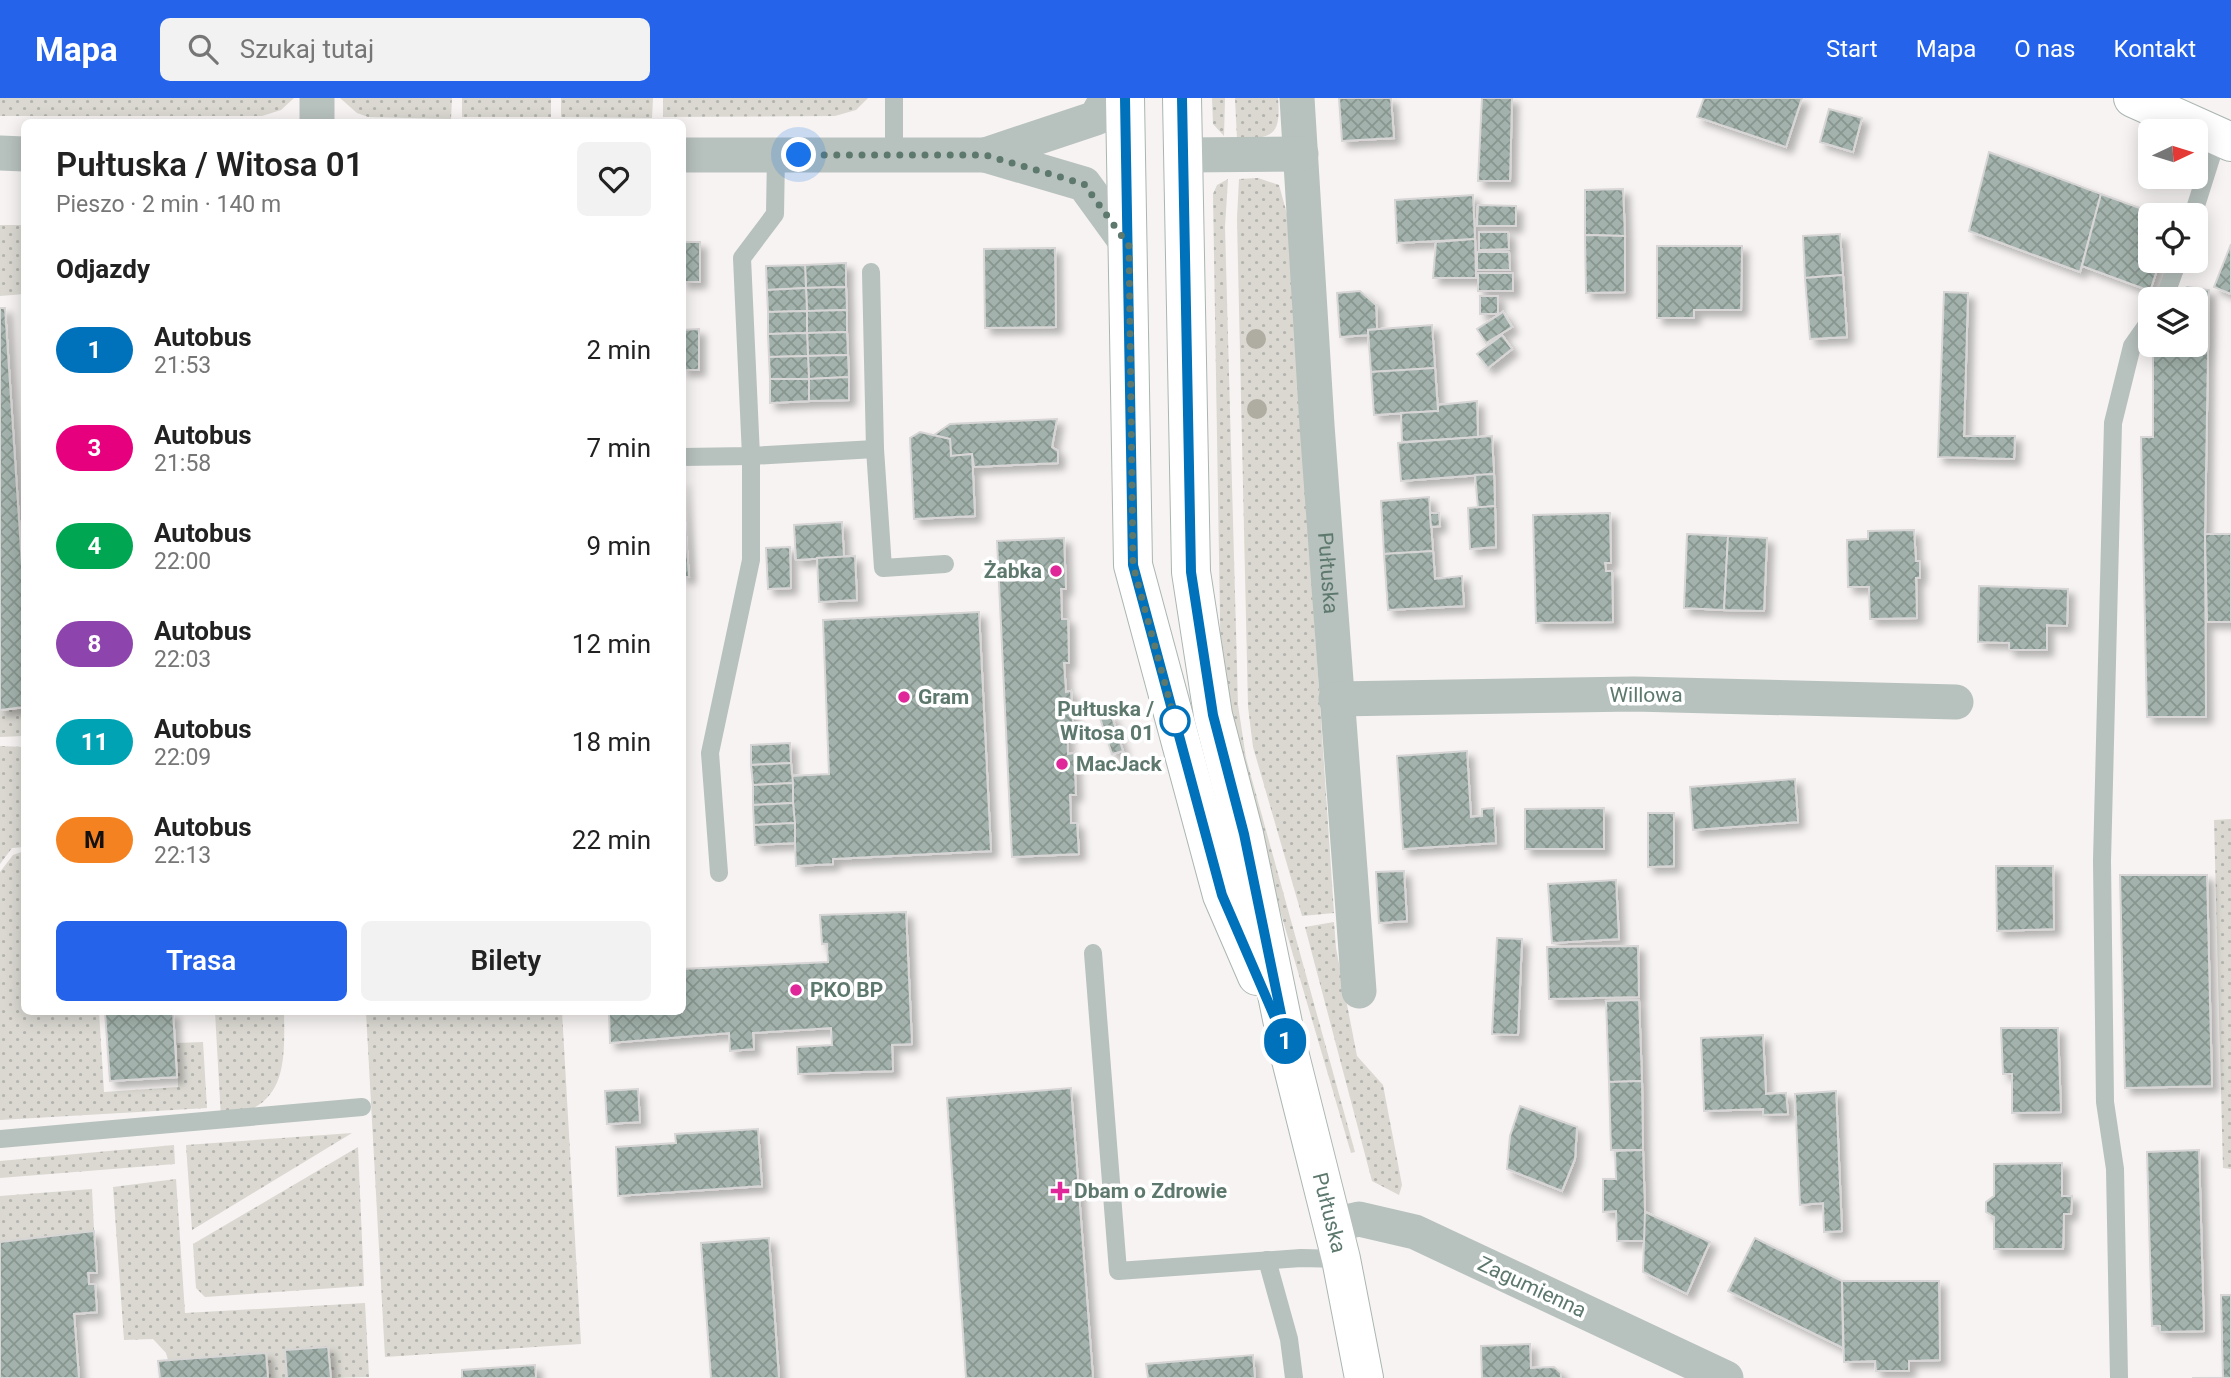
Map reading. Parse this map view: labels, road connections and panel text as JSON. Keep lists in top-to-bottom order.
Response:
{
  "streets": {
    "main road": ["Pułtuska"],
    "street": ["Willowa", "Zagumienna"]
  },
  "crossings": [
    ["Pułtuska", "Willowa"],
    ["Pułtuska", "Zagumienna"]
  ],
  "places": {
    "other": [
      "Żabka",
      "Gram",
      "Pułtuska / Witosa 01",
      "MacJack",
      "PKO BP"
    ],
    "health": ["Dbam o Zdrowie"]
  },
  "lines": ["bus line 1"],
  "north": "right",
  "page": {
    "header": "Mapa",
    "search": "Szukaj tutaj",
    "nav": [
      "Start",
      "Mapa",
      "O nas",
      "Kontakt"
    ],
    "on_map": "1",
    "heading": [
      ["Pułtuska / Witosa 01", "Pieszo · 2 min · 140 m"],
      "Odjazdy"
    ],
    "list": [
      {
        "mark": "1",
        "name": "Autobus",
        "note": "21:53",
        "value": "2 min"
      },
      {
        "mark": "3",
        "name": "Autobus",
        "note": "21:58",
        "value": "7 min"
      },
      {
        "mark": "4",
        "name": "Autobus",
        "note": "22:00",
        "value": "9 min"
      },
      {
        "mark": "8",
        "name": "Autobus",
        "note": "22:03",
        "value": "12 min"
      },
      {
        "mark": "11",
        "name": "Autobus",
        "note": "22:09",
        "value": "18 min"
      },
      {
        "mark": "M",
        "name": "Autobus",
        "note": "22:13",
        "value": "22 min"
      }
    ],
    "buttons": ["Trasa", "Bilety"]
  }
}
